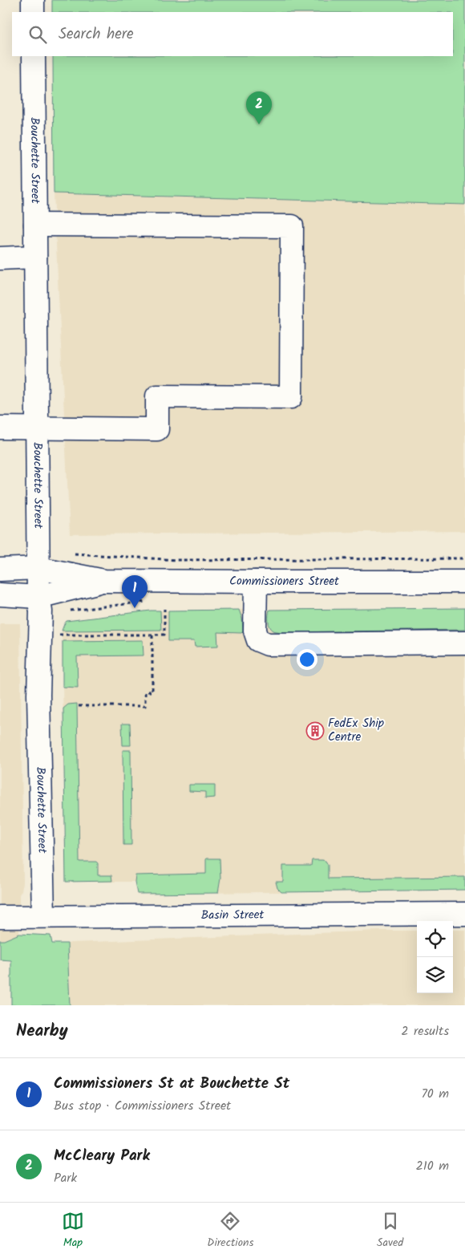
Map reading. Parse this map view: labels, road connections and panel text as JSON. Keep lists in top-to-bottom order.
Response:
{
  "streets": {
    "street": ["Bouchette Street", "Commissioners Street", "Basin Street"]
  },
  "crossings": [
    ["Bouchette Street", "Commissioners Street"],
    ["Bouchette Street", "Basin Street"]
  ],
  "places": {
    "building": ["FedEx Ship Centre"]
  },
  "page": {
    "search": "Search here",
    "pins": ["2", "1"],
    "heading": ["Nearby", "2 results"],
    "list": [
      {
        "mark": "1",
        "name": "Commissioners St at Bouchette St",
        "note": "Bus stop · Commissioners Street",
        "value": "70 m"
      },
      {
        "mark": "2",
        "name": "McCleary Park",
        "note": "Park",
        "value": "210 m"
      }
    ],
    "nav": ["Map", "Directions", "Saved"]
  }
}
